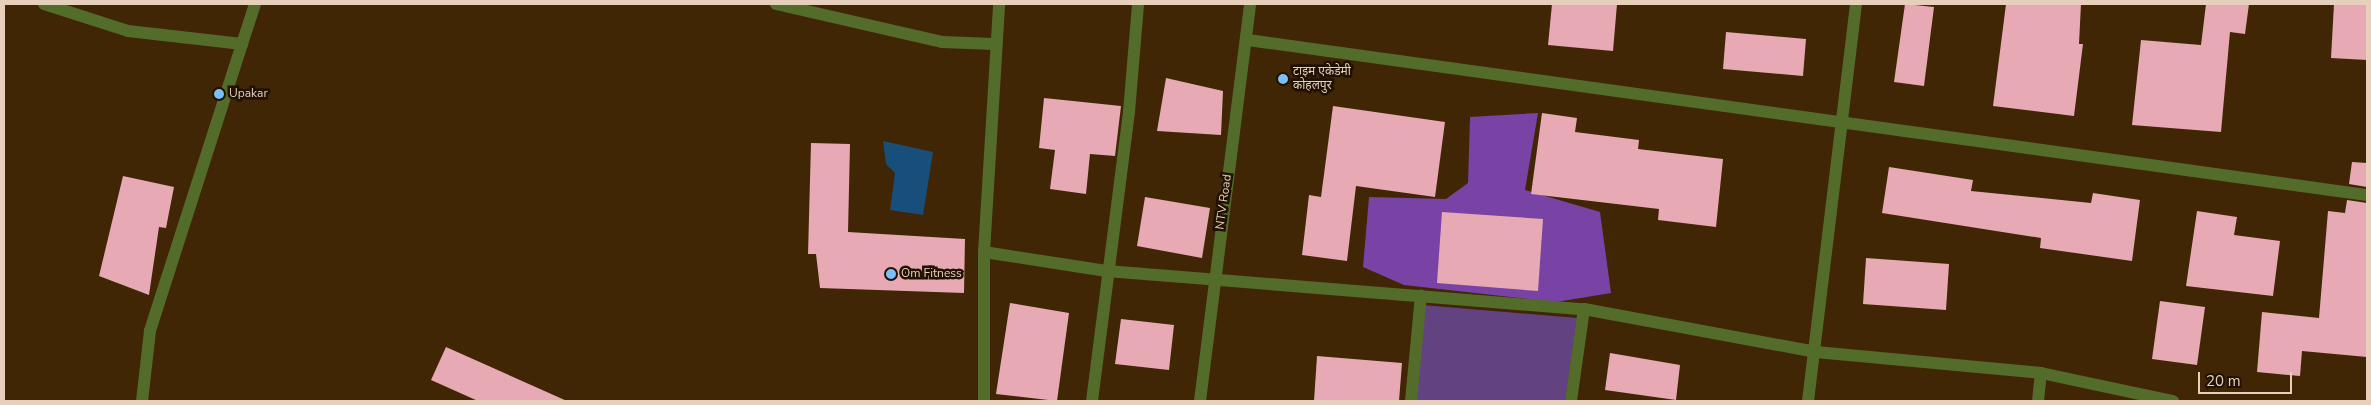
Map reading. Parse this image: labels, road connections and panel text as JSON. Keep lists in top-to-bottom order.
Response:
{
  "streets": {
    "street": ["NTV Road"]
  },
  "places": ["टाइम एकेडेमी कोहलपुर", "Upakar", "Om Fitness"],
  "scale_bar": "20 m"
}
